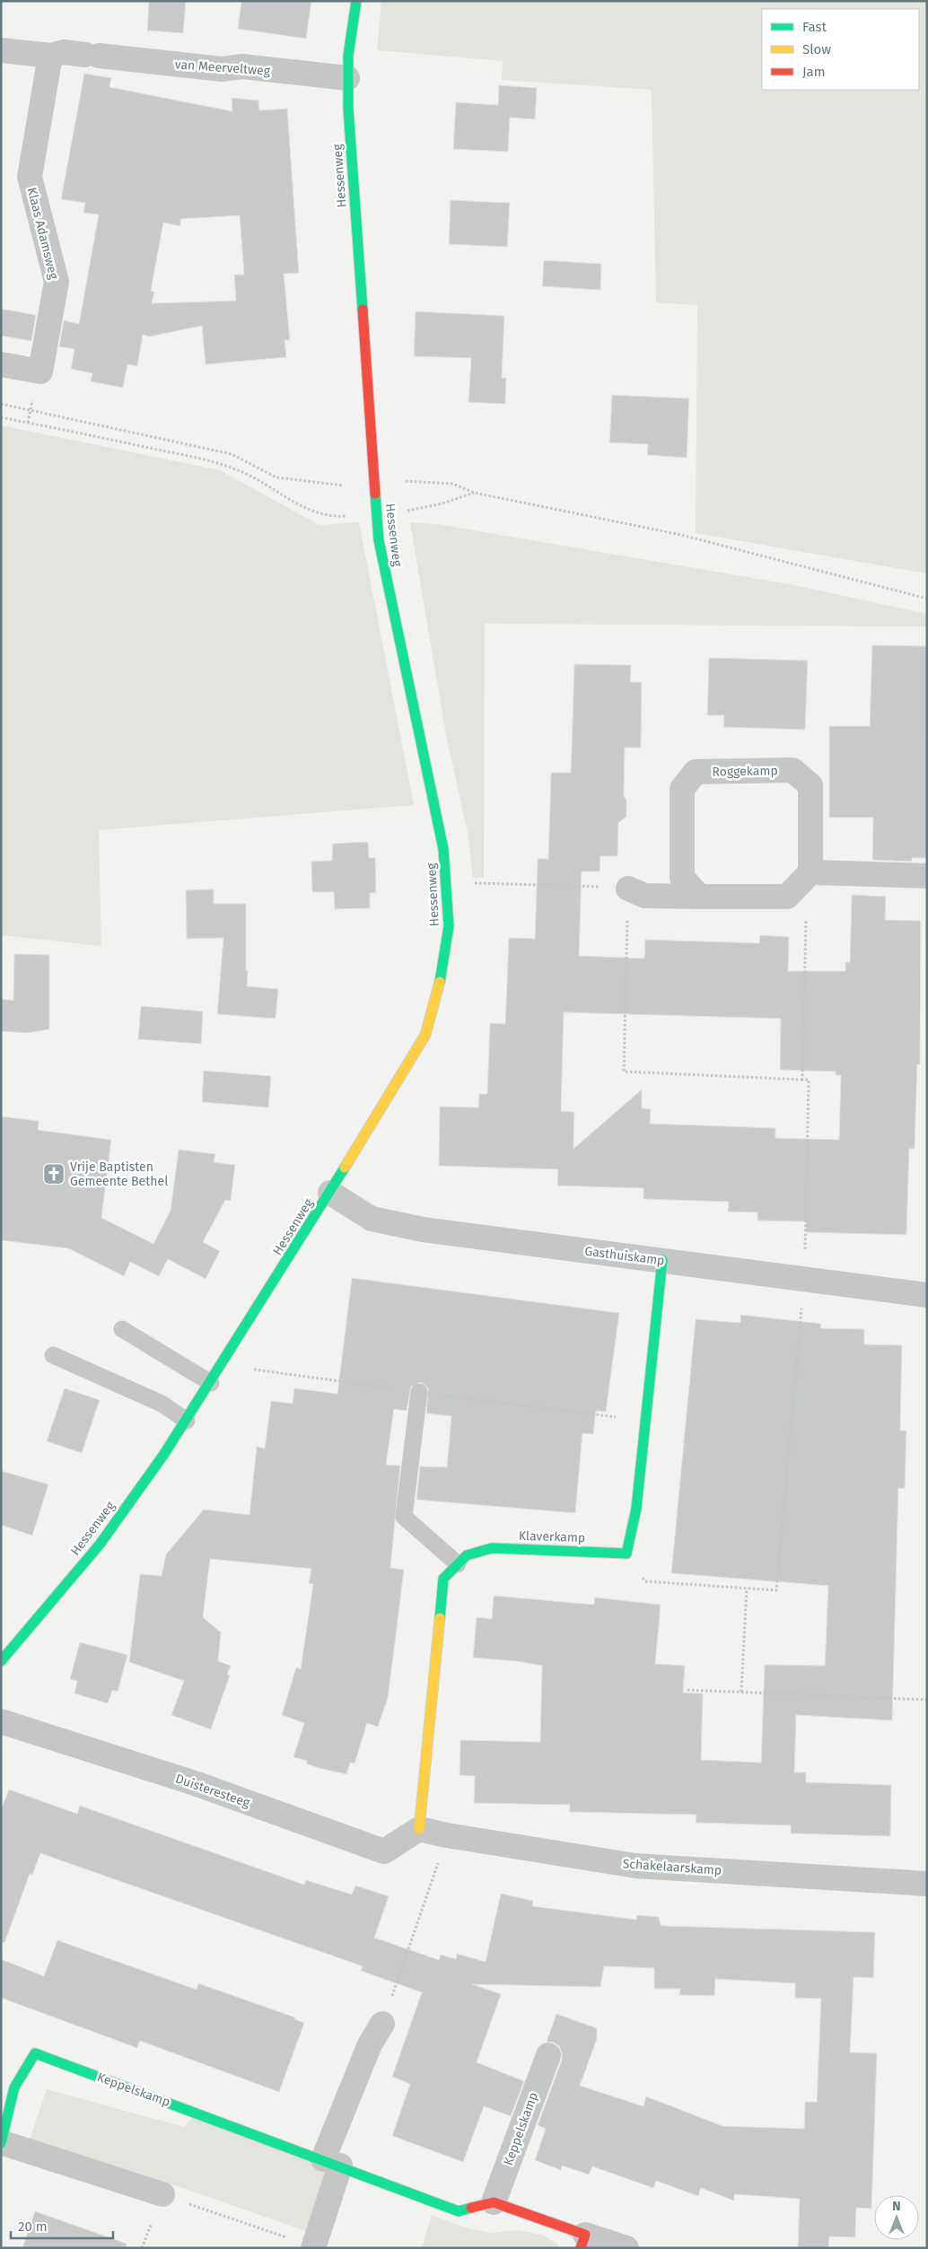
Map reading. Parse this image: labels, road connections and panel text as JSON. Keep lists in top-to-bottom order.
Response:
{
  "streets": {
    "main road": ["Hessenweg", "Klaverkamp", "Keppelskamp"],
    "street": [
      "van Meerveltweg",
      "Klaas Adamsweg",
      "Roggekamp",
      "Gasthuiskamp",
      "Duisteresteeg",
      "Schakelaarskamp"
    ]
  },
  "crossings": [
    ["van Meerveltweg", "Hessenweg"],
    ["van Meerveltweg", "Klaas Adamsweg"],
    ["Hessenweg", "Gasthuiskamp"],
    ["Klaverkamp", "Duisteresteeg"],
    ["Klaverkamp", "Schakelaarskamp"],
    ["Duisteresteeg", "Schakelaarskamp"]
  ],
  "places": {
    "church": ["Vrije Baptisten Gemeente Bethel"]
  },
  "legend": ["Fast", "Slow", "Jam"],
  "scale_bar": "20 m",
  "north": "top"
}
